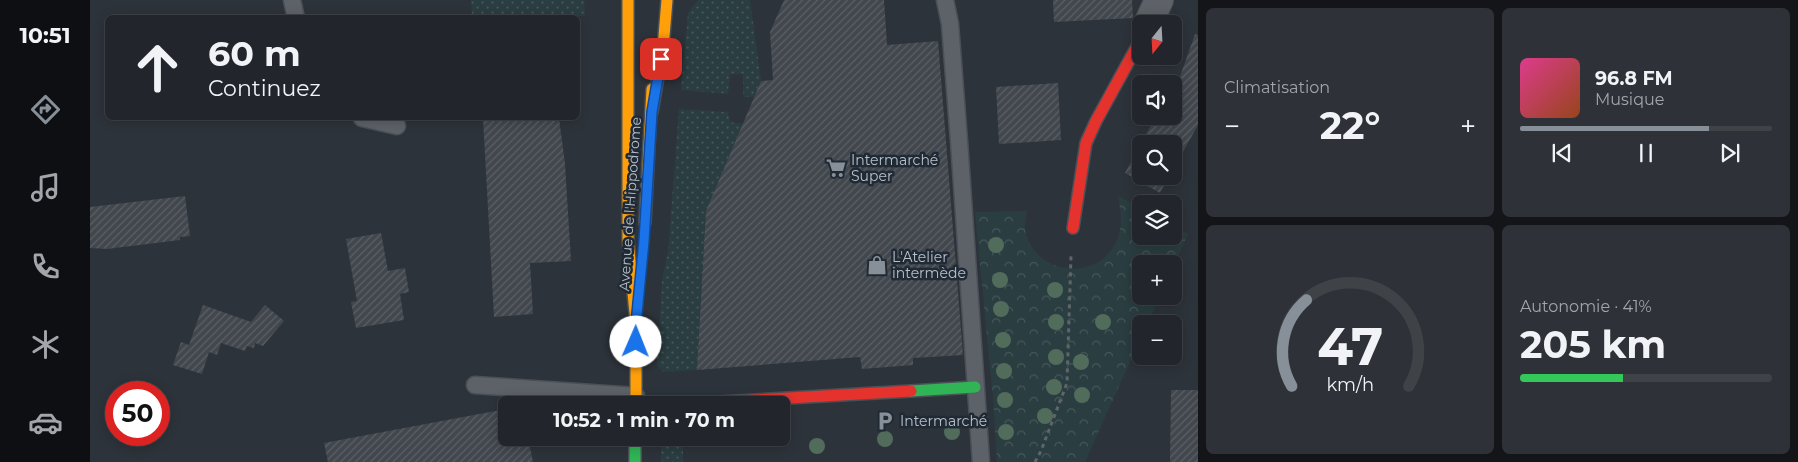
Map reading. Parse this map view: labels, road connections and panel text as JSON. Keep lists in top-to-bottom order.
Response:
{
  "streets": {
    "main road": ["Avenue de l'Hippodrome"]
  },
  "places": {
    "supermarket": ["Intermarché Super"],
    "shop": ["L'Atelier intermède"],
    "parking": ["Intermarché"]
  },
  "north": "bottom",
  "page": {
    "tabs": "10:51",
    "tile": [
      "Climatisation",
      ["Autonomie · 41%", "205 km"]
    ],
    "map_buttons": ["+", "−"],
    "turn": ["60 m", "Continuez"],
    "song": ["96.8 FM", "Musique"],
    "heat": ["−", "22°", "+"],
    "limit": "50",
    "trip": "10:52 · 1 min · 70 m",
    "gauge": ["47", "km/h"]
  }
}
